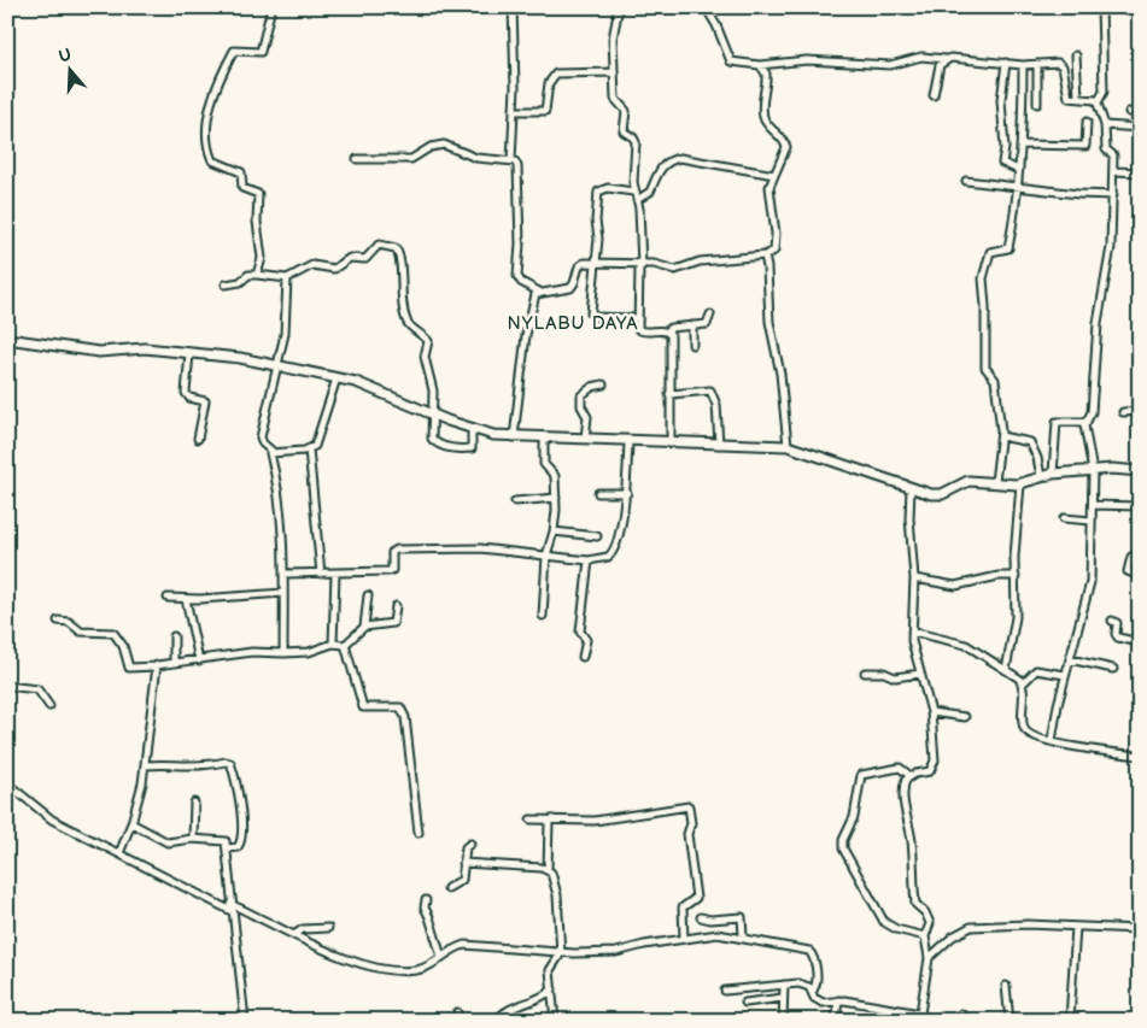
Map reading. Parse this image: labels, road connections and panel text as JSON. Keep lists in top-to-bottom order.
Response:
{
  "districts": ["NYLABU DAYA"],
  "north": "top"
}
